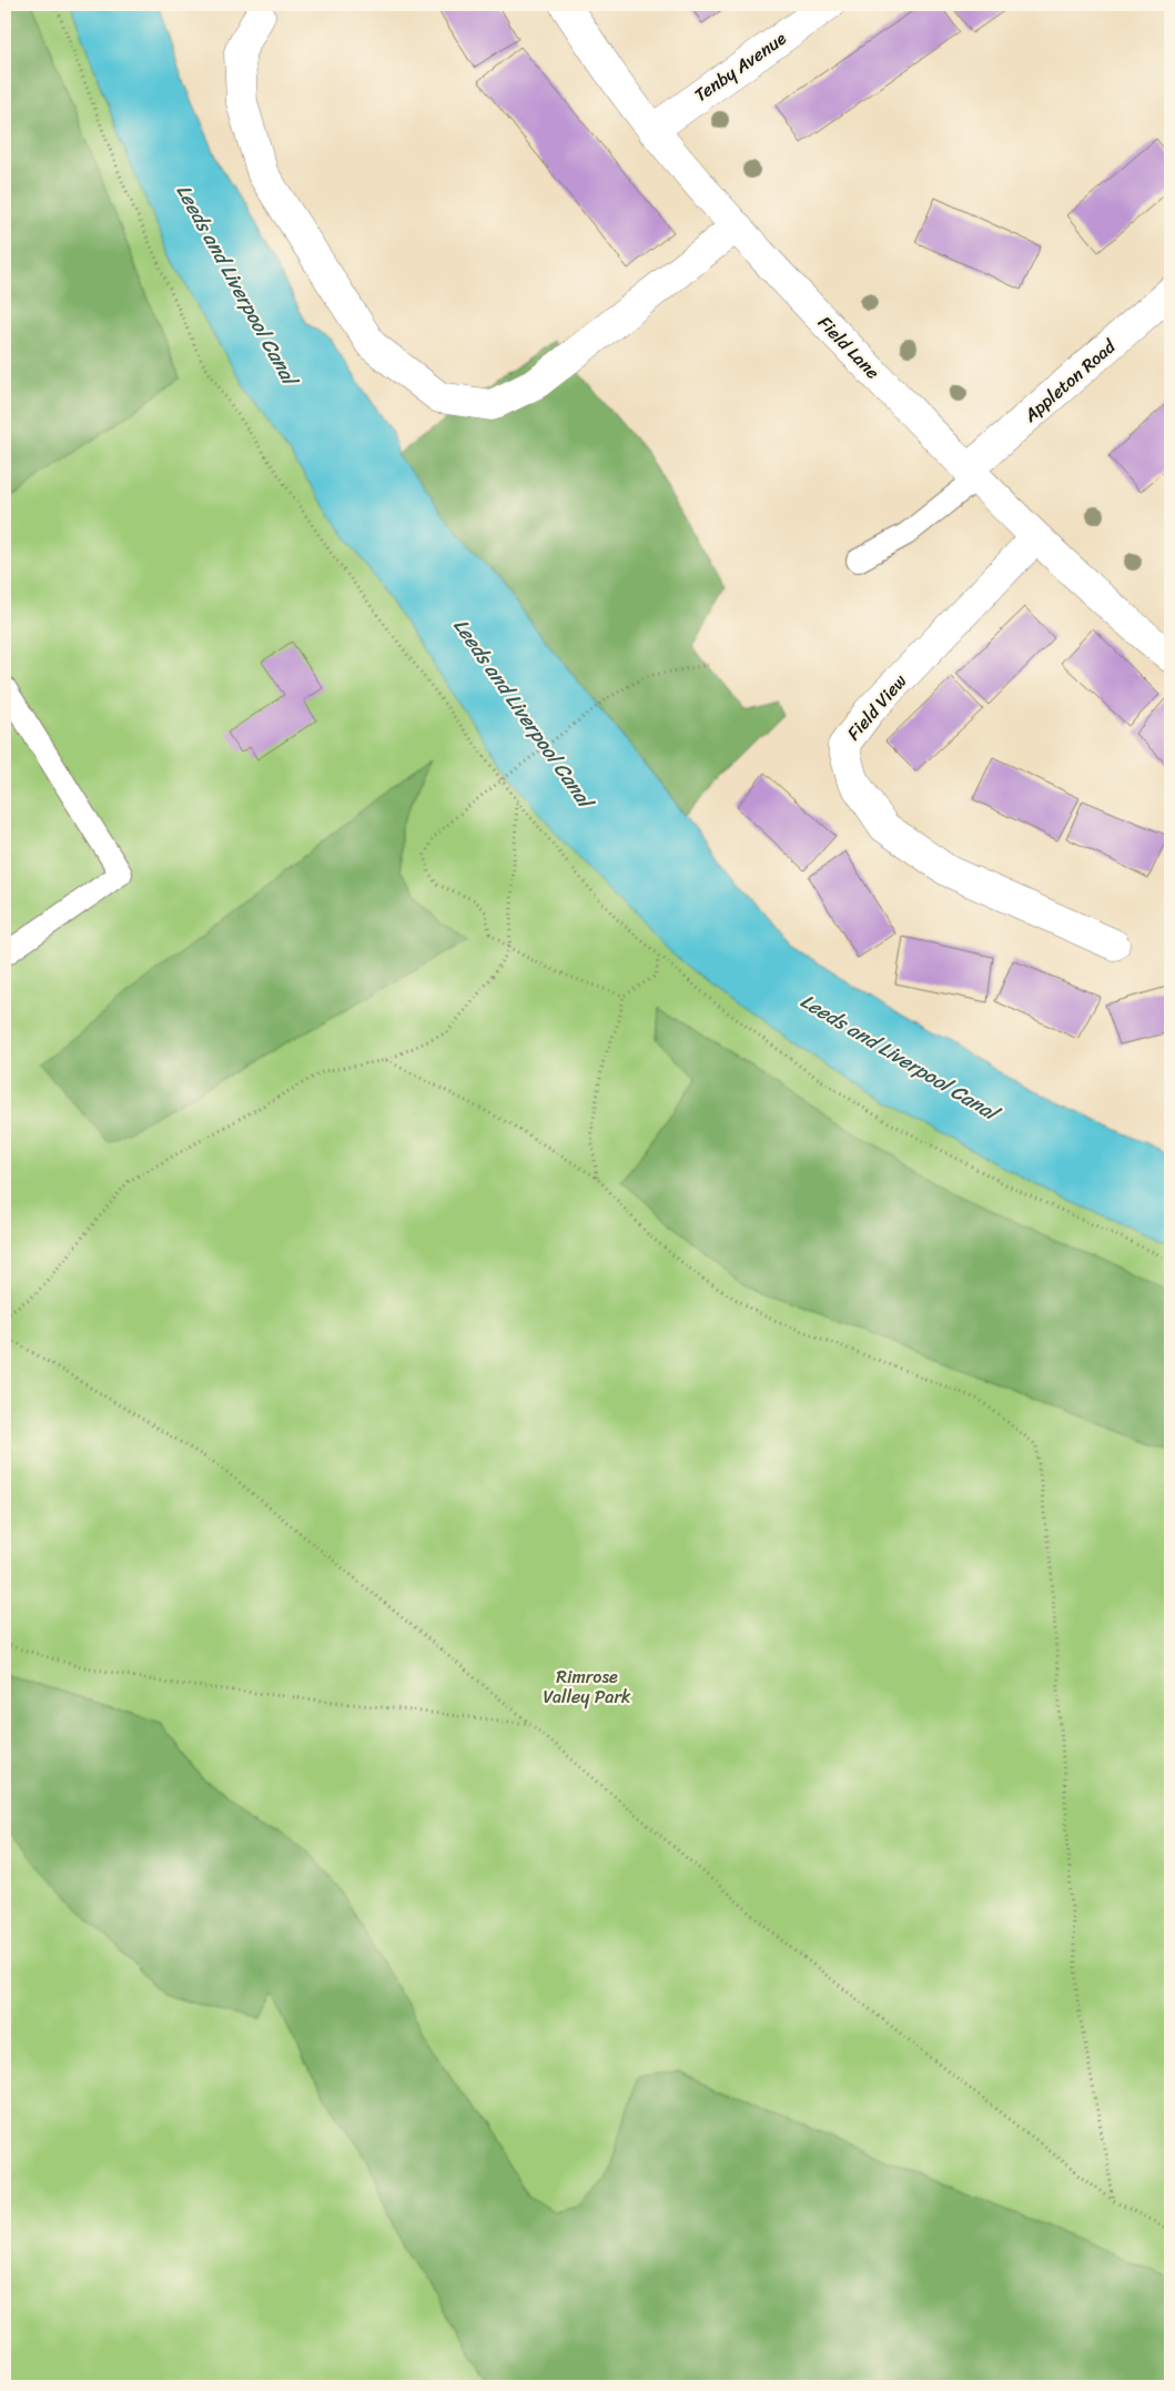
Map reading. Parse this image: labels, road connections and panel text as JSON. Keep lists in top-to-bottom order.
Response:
{
  "streets": {
    "street": [
      "Tenby Avenue",
      "Field Lane",
      "Appleton Road",
      "Field View"
    ]
  },
  "crossings": [
    ["Tenby Avenue", "Field Lane"],
    ["Field Lane", "Appleton Road"],
    ["Field Lane", "Field View"]
  ],
  "water": ["Leeds and Liverpool Canal"],
  "parks": ["Rimrose Valley Park"]
}
